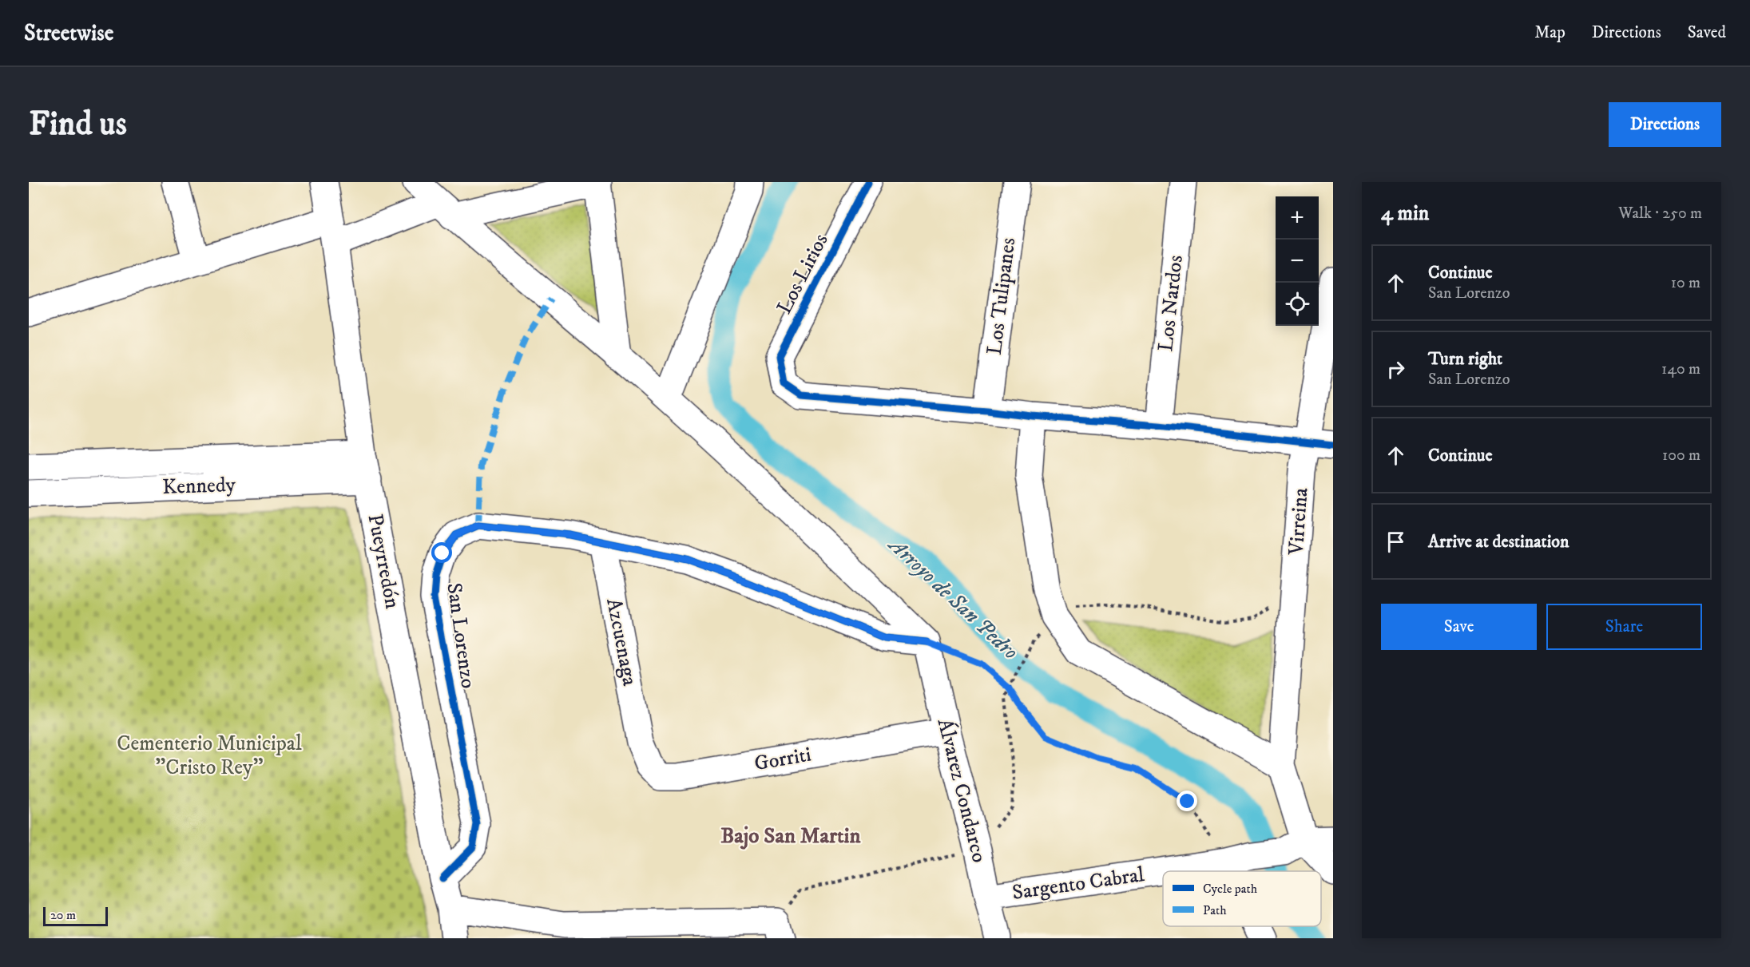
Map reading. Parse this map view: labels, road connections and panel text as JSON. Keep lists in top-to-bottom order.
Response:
{
  "streets": {
    "street": [
      "Los Lirios",
      "Los Tulipanes",
      "Los Nardos",
      "Kennedy",
      "Virreina",
      "Pueyrredón",
      "San Lorenzo",
      "Azcuenaga",
      "Gorriti",
      "Álvarez Condarco",
      "Sargento Cabral"
    ]
  },
  "crossings": [
    ["Los Lirios", "Los Tulipanes"],
    ["Kennedy", "Pueyrredón"],
    ["Pueyrredón", "San Lorenzo"],
    ["San Lorenzo", "Azcuenaga"],
    ["San Lorenzo", "Álvarez Condarco"],
    ["Azcuenaga", "Gorriti"],
    ["Gorriti", "Álvarez Condarco"],
    ["Álvarez Condarco", "Sargento Cabral"]
  ],
  "districts": ["Bajo San Martin"],
  "water": ["Arroyo de San Pedro"],
  "parks": ["Cementerio Municipal \"Cristo Rey\""],
  "legend": ["Cycle path", "Path"],
  "scale_bar": "20 m",
  "page": {
    "header": "Streetwise",
    "nav": ["Map", "Directions", "Saved"],
    "buttons": [
      "Directions",
      ["Save", "Share"]
    ],
    "title": "Find us",
    "heading": ["4 min", "Walk · 250 m"],
    "map_buttons": ["+", "−"],
    "list": [
      ["Continue", "San Lorenzo", "10 m"],
      ["Turn right", "San Lorenzo", "140 m"],
      ["Continue", "100 m"],
      "Arrive at destination"
    ],
    "scale": "20 m"
  }
}
